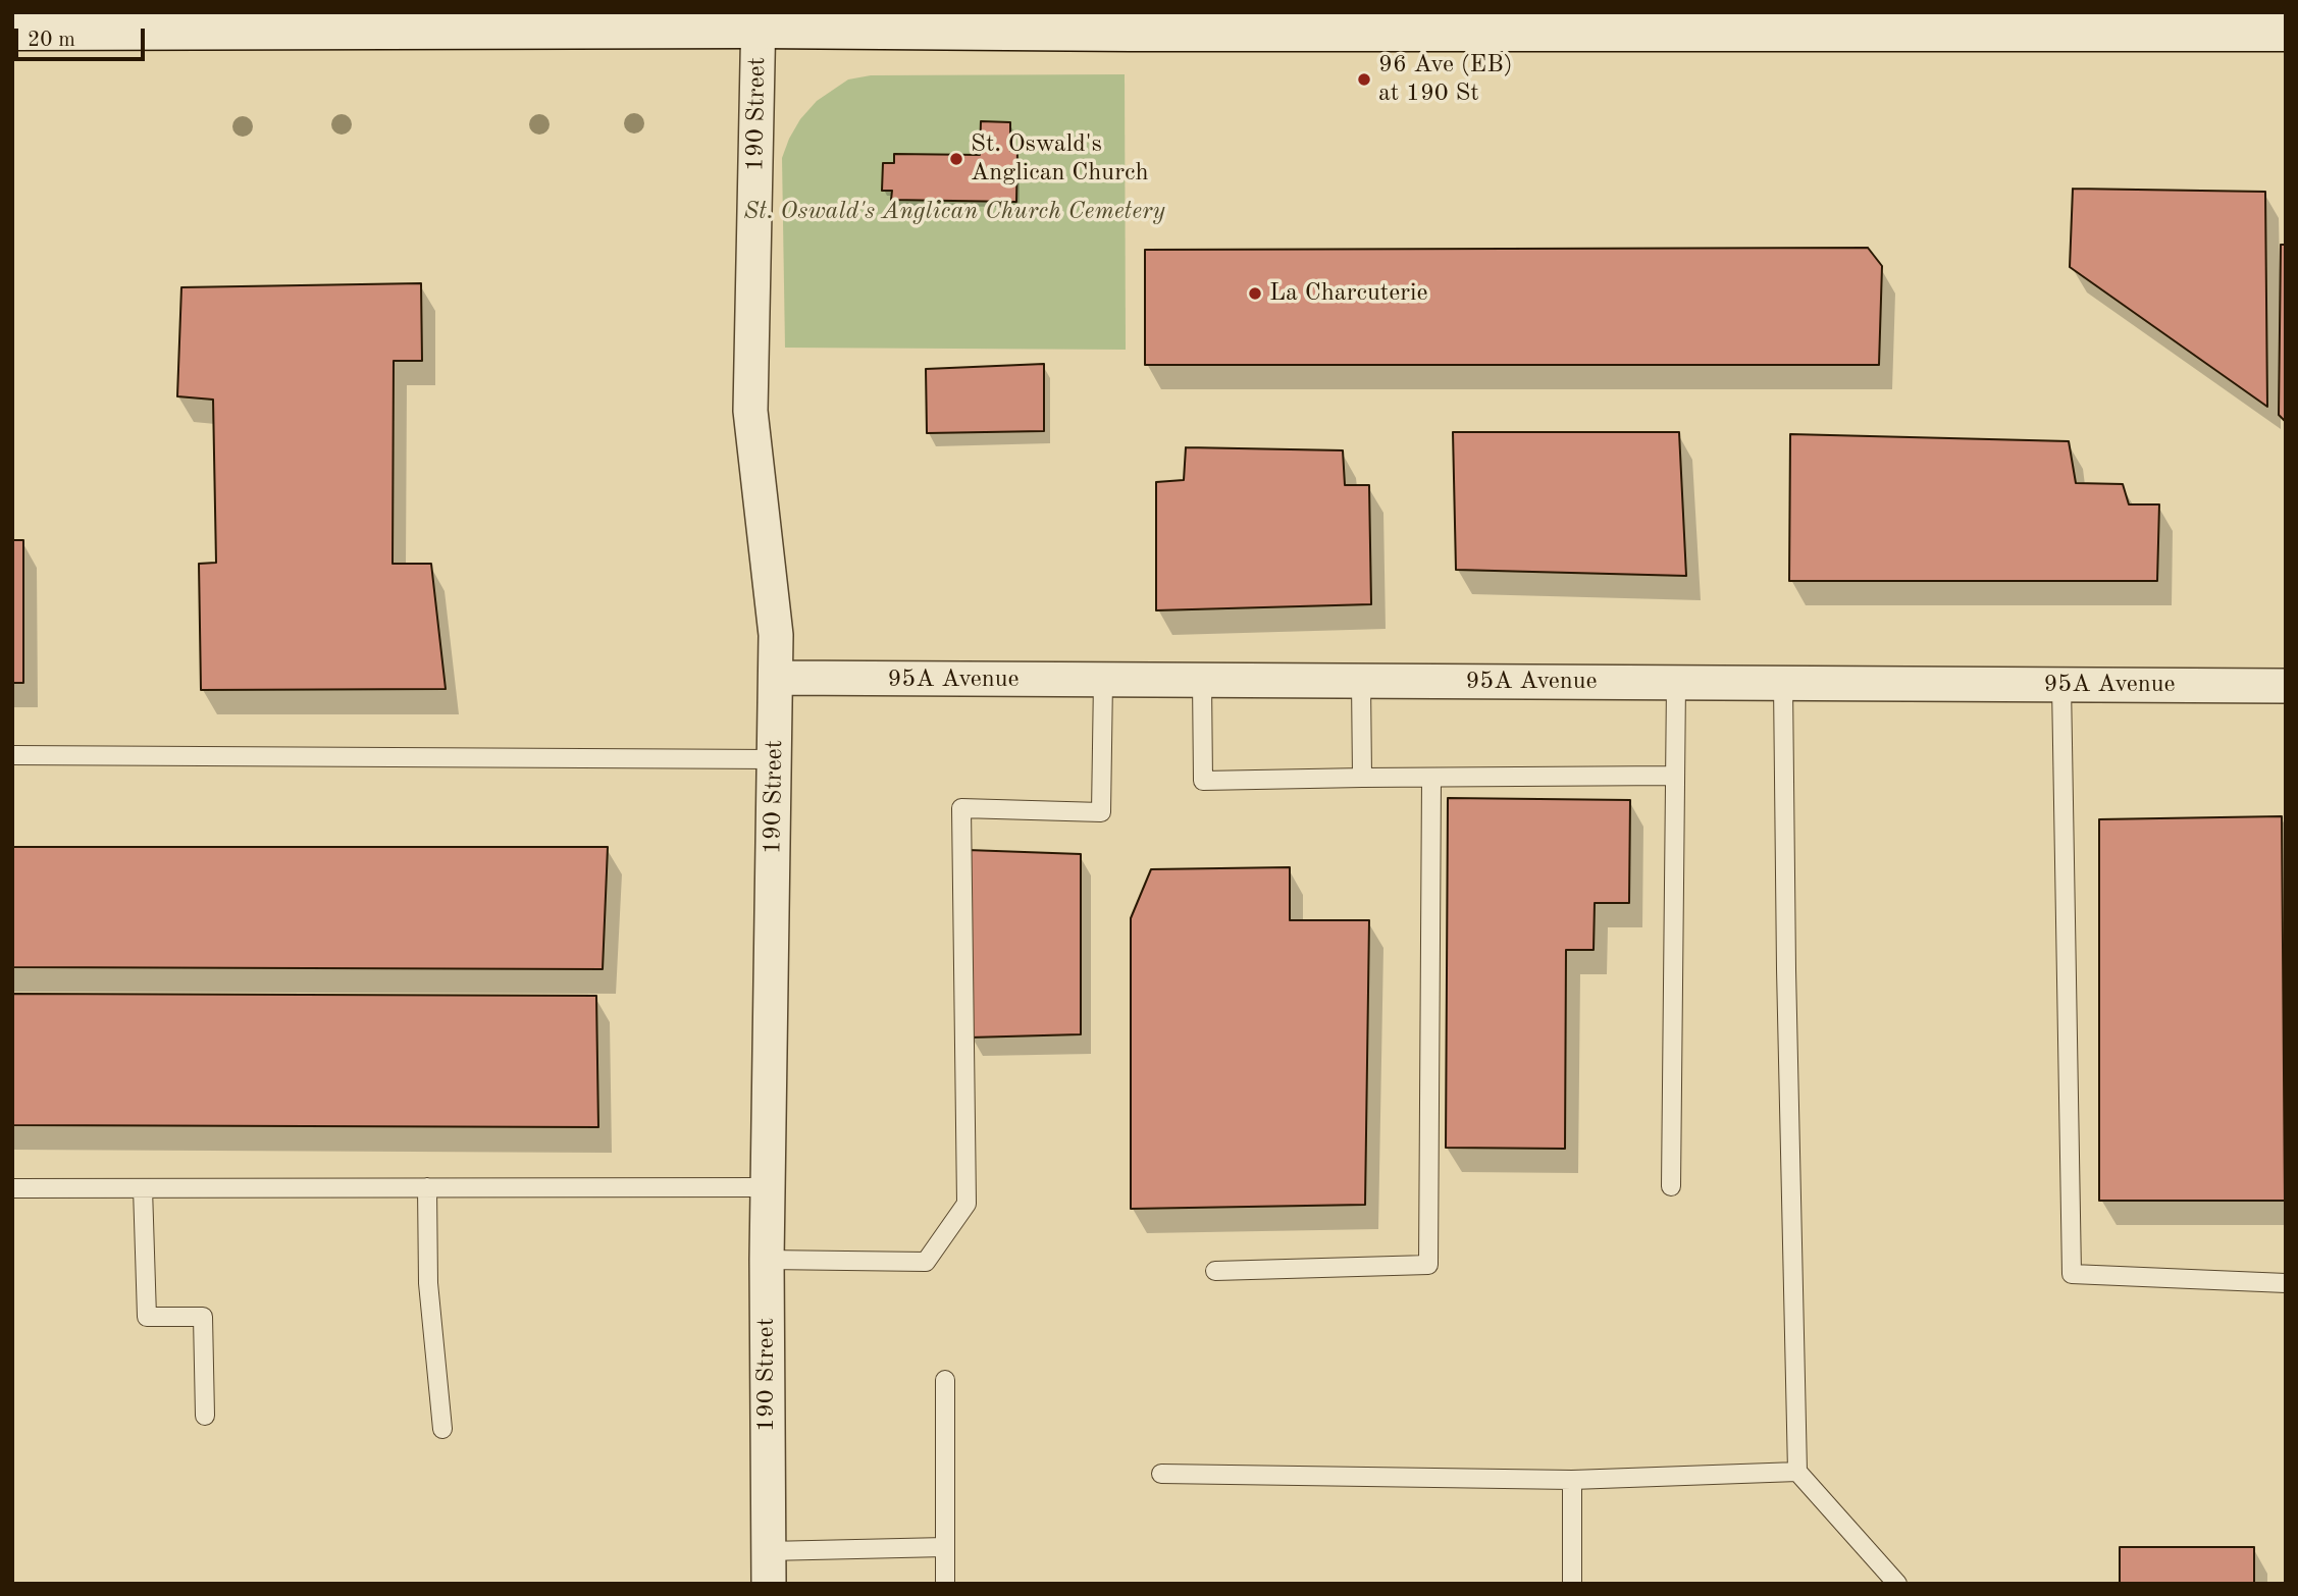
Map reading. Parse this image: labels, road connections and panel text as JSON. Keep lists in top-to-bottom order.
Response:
{
  "streets": {
    "street": ["190 Street", "95A Avenue"]
  },
  "crossings": [
    ["190 Street", "95A Avenue"]
  ],
  "parks": ["St. Oswald's Anglican Church Cemetery"],
  "places": ["96 Ave (EB) at 190 St", "St. Oswald's Anglican Church", "La Charcuterie"],
  "scale_bar": "20 m"
}
